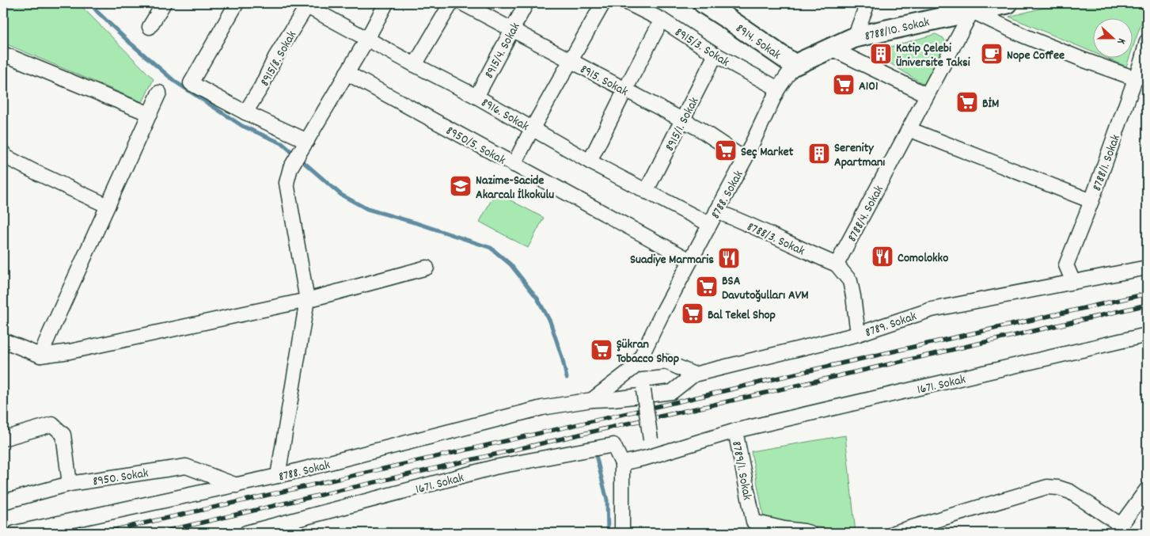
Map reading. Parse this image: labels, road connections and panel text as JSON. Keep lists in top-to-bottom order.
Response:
{
  "streets": {
    "street": [
      "8788/10. Sokak",
      "8914. Sokak",
      "8915/3. Sokak",
      "8915/4. Sokak",
      "8915/8. Sokak",
      "8915. Sokak",
      "8916. Sokak",
      "8915/1. Sokak",
      "8950/5. Sokak",
      "8788/1. Sokak",
      "8788. Sokak",
      "8788/4. Sokak",
      "8788/3. Sokak",
      "8789. Sokak",
      "1671. Sokak",
      "8789/1. Sokak",
      "8950. Sokak"
    ]
  },
  "crossings": [
    ["8788/10. Sokak", "8788. Sokak"],
    ["8788/10. Sokak", "8788/4. Sokak"],
    ["8914. Sokak", "8788. Sokak"],
    ["8915/3. Sokak", "8915/1. Sokak"],
    ["8915/3. Sokak", "8788. Sokak"],
    ["8915/4. Sokak", "8915. Sokak"],
    ["8915/4. Sokak", "8916. Sokak"],
    ["8915/8. Sokak", "8916. Sokak"],
    ["8915. Sokak", "8915/1. Sokak"],
    ["8915. Sokak", "8788. Sokak"],
    ["8916. Sokak", "8915/1. Sokak"],
    ["8916. Sokak", "8788. Sokak"],
    ["8950/5. Sokak", "8788. Sokak"],
    ["8788/1. Sokak", "8789. Sokak"],
    ["8788. Sokak", "8788/3. Sokak"],
    ["8788. Sokak", "8789. Sokak"],
    ["8788. Sokak", "8950. Sokak"],
    ["8788/4. Sokak", "8788/3. Sokak"],
    ["1671. Sokak", "8789/1. Sokak"]
  ],
  "places": {
    "building": ["Katip Çelebi Üniversite Taksi", "Serenity Apartmanı"],
    "cafe": ["Nope Coffee"],
    "supermarket": [
      "A101",
      "BİM",
      "Seç Market",
      "BSA Davutoğulları AVM",
      "Bal Tekel Shop",
      "Şükran Tobacco Shop"
    ],
    "school or university": ["Nazime-Sacide Akarcalı İlkokulu"],
    "restaurant": ["Comolokko", "Suadiye Marmaris"]
  },
  "north": "right"
}
